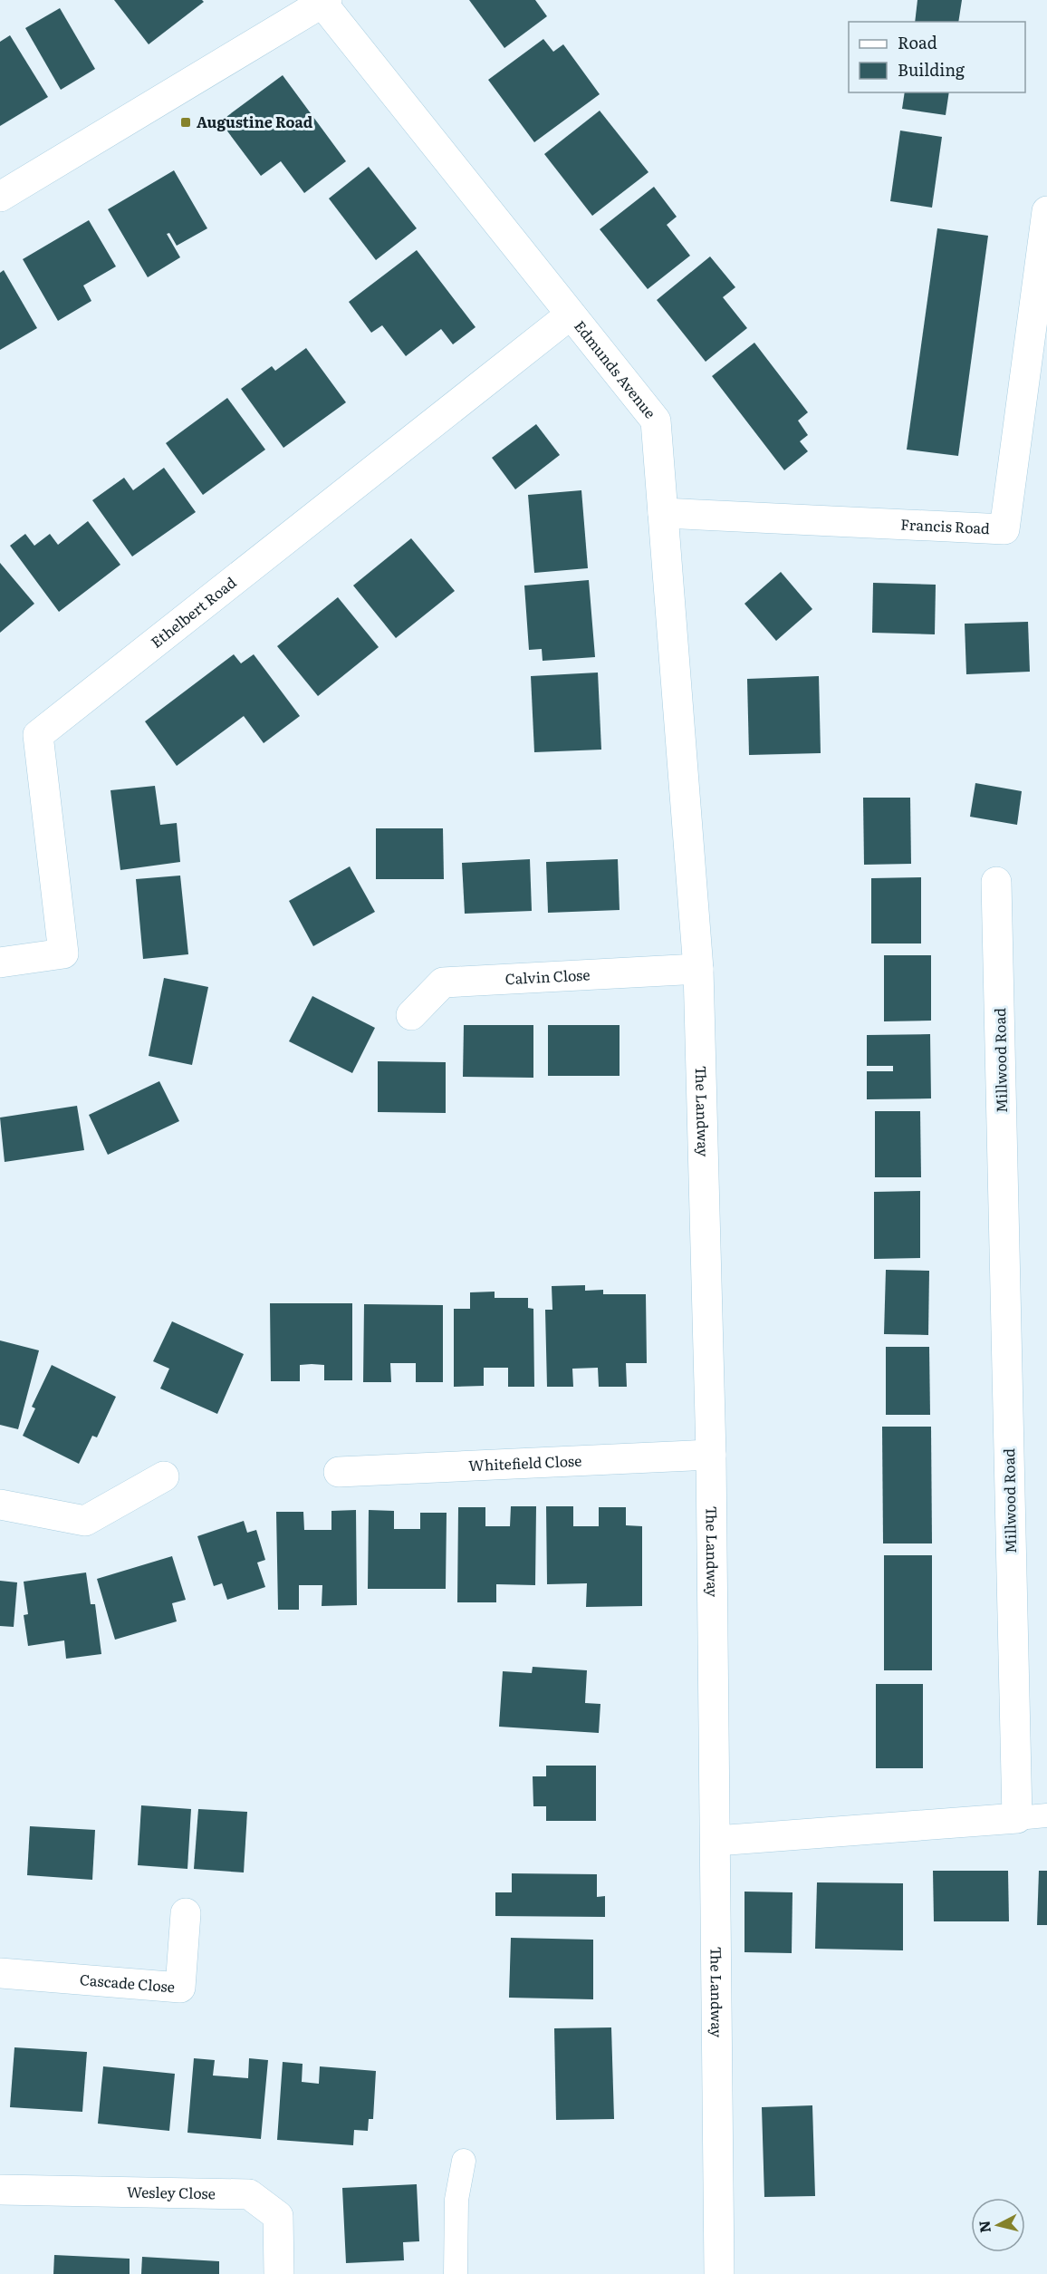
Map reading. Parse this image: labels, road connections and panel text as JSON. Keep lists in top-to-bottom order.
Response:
{
  "streets": {
    "street": [
      "Edmunds Avenue",
      "Francis Road",
      "Ethelbert Road",
      "Calvin Close",
      "Millwood Road",
      "The Landway",
      "Whitefield Close",
      "Cascade Close",
      "Wesley Close"
    ]
  },
  "crossings": [
    ["Edmunds Avenue", "Francis Road"],
    ["Edmunds Avenue", "Ethelbert Road"],
    ["Edmunds Avenue", "The Landway"],
    ["Calvin Close", "The Landway"],
    ["The Landway", "Whitefield Close"]
  ],
  "places": {
    "transit": ["Augustine Road"]
  },
  "legend": ["Road", "Building"],
  "north": "left"
}
